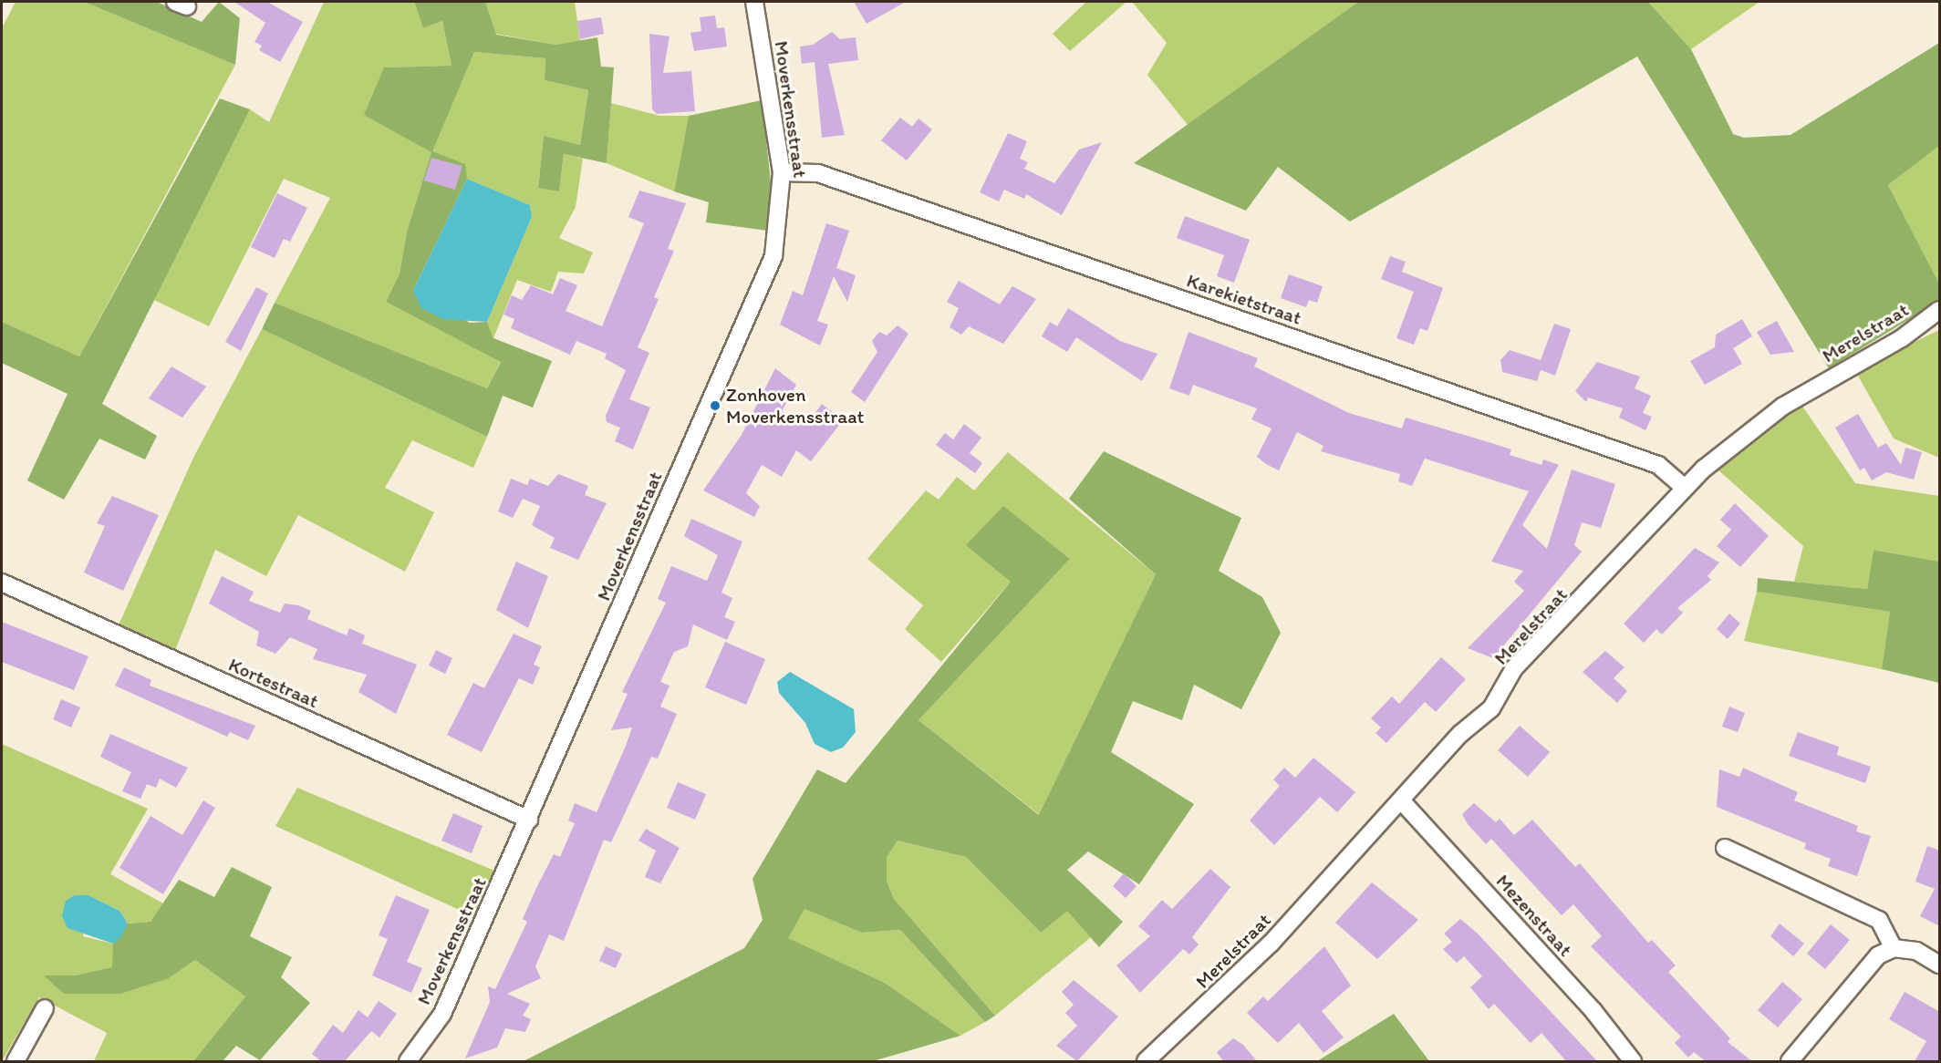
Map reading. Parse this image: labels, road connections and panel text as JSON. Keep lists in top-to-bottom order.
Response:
{
  "streets": {
    "street": [
      "Moverkensstraat",
      "Karekietstraat",
      "Merelstraat",
      "Kortestraat",
      "Mezenstraat"
    ]
  },
  "crossings": [
    ["Moverkensstraat", "Karekietstraat"],
    ["Moverkensstraat", "Kortestraat"],
    ["Karekietstraat", "Merelstraat"],
    ["Merelstraat", "Mezenstraat"]
  ],
  "places": ["Zonhoven Moverkensstraat"]
}
